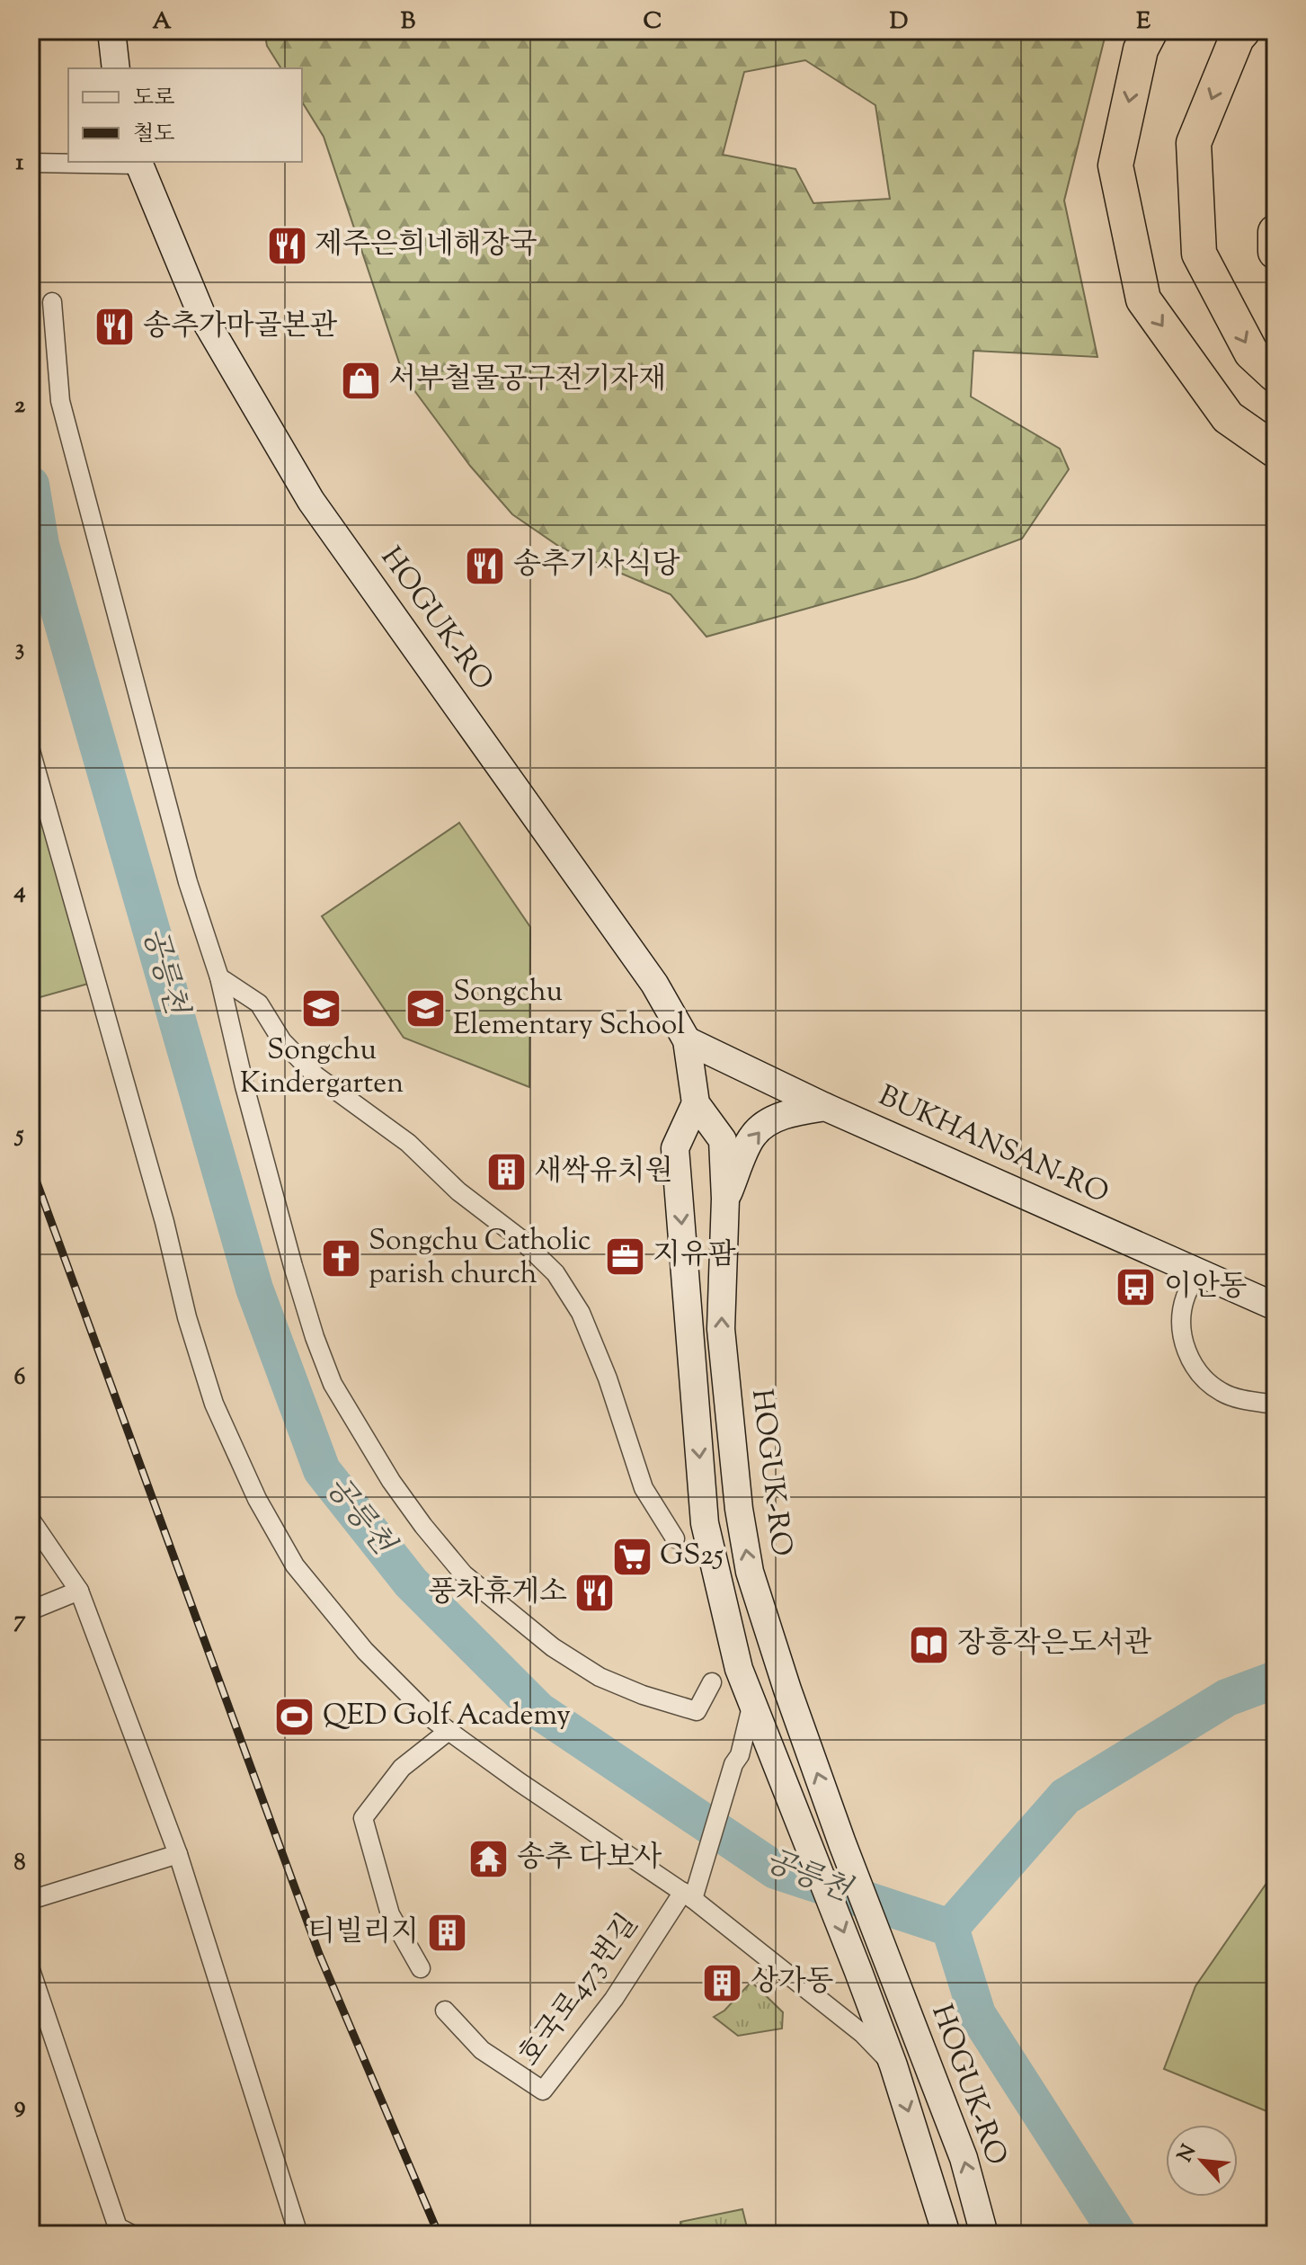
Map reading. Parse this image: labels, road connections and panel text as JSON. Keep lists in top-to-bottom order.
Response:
{
  "streets": {
    "street": ["HOGUK-RO", "BUKHANSAN-RO", "호국로473번길"]
  },
  "crossings": [
    ["HOGUK-RO", "BUKHANSAN-RO"]
  ],
  "water": ["공릉천"],
  "places": {
    "restaurant": [
      "제주은희네해장국",
      "송추가마골본관",
      "송추기사식당",
      "풍차휴게소"
    ],
    "shop": ["서부철물공구전기자재"],
    "school or university": ["Songchu Kindergarten", "Songchu Elementary School"],
    "building": ["새싹유치원", "티빌리지", "상가동"],
    "office": ["지유팜"],
    "church": ["Songchu Catholic parish church"],
    "bus stop": ["이안동"],
    "supermarket": ["GS25"],
    "library": ["장흥작은도서관"],
    "sports": ["QED Golf Academy"],
    "temple": ["송추 다보사"]
  },
  "legend": ["도로", "철도"],
  "north": "top left",
  "grid": {
    "columns": [
      "A",
      "B",
      "C",
      "D",
      "E"
    ],
    "rows": [
      "1",
      "2",
      "3",
      "4",
      "5",
      "6",
      "7",
      "8",
      "9"
    ]
  }
}
